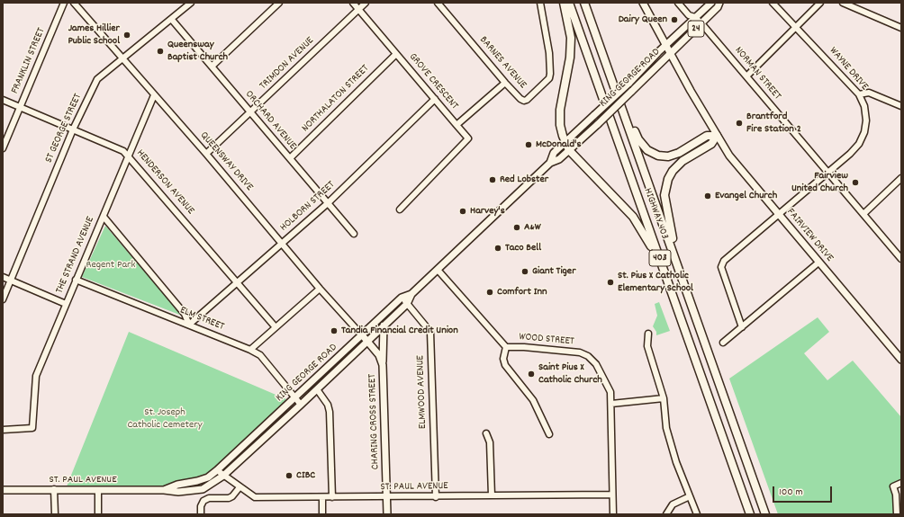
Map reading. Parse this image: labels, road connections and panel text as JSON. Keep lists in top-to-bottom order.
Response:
{
  "streets": {
    "highway": ["HIGHWAY 403", "403"],
    "main road": [
      "24",
      "KING GEORGE ROAD",
      "FAIRVIEW DRIVE",
      "CHARING CROSS STREET",
      "ST. PAUL AVENUE"
    ],
    "street": [
      "FRANKLIN STREET",
      "BARNES AVENUE",
      "TRIMDON AVENUE",
      "WAYNE DRIVE",
      "NORMAN STREET",
      "GROVE CRESCENT",
      "NORTHALATON STREET",
      "ORCHARD AVENUE",
      "ST GEORGE STREET",
      "QUEENSWAY DRIVE",
      "HENDERSON AVENUE",
      "HOLBORN STREET",
      "THE STRAND AVENUE",
      "ELM STREET",
      "WOOD STREET",
      "ELMWOOD AVENUE"
    ]
  },
  "crossings": [
    ["FRANKLIN STREET", "HENDERSON AVENUE"],
    ["BARNES AVENUE", "GROVE CRESCENT"],
    ["TRIMDON AVENUE", "GROVE CRESCENT"],
    ["TRIMDON AVENUE", "ORCHARD AVENUE"],
    ["TRIMDON AVENUE", "QUEENSWAY DRIVE"],
    ["WAYNE DRIVE", "NORMAN STREET"],
    ["WAYNE DRIVE", "FAIRVIEW DRIVE"],
    ["NORMAN STREET", "KING GEORGE ROAD"],
    ["KING GEORGE ROAD", "QUEENSWAY DRIVE"],
    ["KING GEORGE ROAD", "FAIRVIEW DRIVE"],
    ["KING GEORGE ROAD", "ELM STREET"],
    ["KING GEORGE ROAD", "WOOD STREET"],
    ["KING GEORGE ROAD", "ELMWOOD AVENUE"],
    ["KING GEORGE ROAD", "CHARING CROSS STREET"],
    ["KING GEORGE ROAD", "ST. PAUL AVENUE"],
    ["GROVE CRESCENT", "NORTHALATON STREET"],
    ["GROVE CRESCENT", "HOLBORN STREET"],
    ["NORTHALATON STREET", "ORCHARD AVENUE"],
    ["ORCHARD AVENUE", "ST GEORGE STREET"],
    ["ORCHARD AVENUE", "HOLBORN STREET"],
    ["ST GEORGE STREET", "QUEENSWAY DRIVE"],
    ["ST GEORGE STREET", "HENDERSON AVENUE"],
    ["QUEENSWAY DRIVE", "HOLBORN STREET"],
    ["QUEENSWAY DRIVE", "THE STRAND AVENUE"],
    ["QUEENSWAY DRIVE", "CHARING CROSS STREET"],
    ["HENDERSON AVENUE", "HOLBORN STREET"],
    ["HENDERSON AVENUE", "THE STRAND AVENUE"],
    ["HOLBORN STREET", "ELM STREET"],
    ["THE STRAND AVENUE", "ELM STREET"],
    ["WOOD STREET", "ST. PAUL AVENUE"],
    ["ELMWOOD AVENUE", "ST. PAUL AVENUE"],
    ["CHARING CROSS STREET", "ST. PAUL AVENUE"]
  ],
  "parks": ["Regent Park", "St. Joseph Catholic Cemetery"],
  "places": [
    "Dairy Queen",
    "James Hillier Public School",
    "Queensway Baptist Church",
    "Brantford Fire Station 2",
    "McDonald's",
    "Red Lobster",
    "Fairview United Church",
    "Evangel Church",
    "Harvey's",
    "A&W",
    "Taco Bell",
    "Giant Tiger",
    "St. Pius X Catholic Elementary School",
    "Comfort Inn",
    "Tandia Financial Credit Union",
    "Saint Pius X Catholic Church",
    "CIBC"
  ],
  "scale_bar": "100 m"
}
